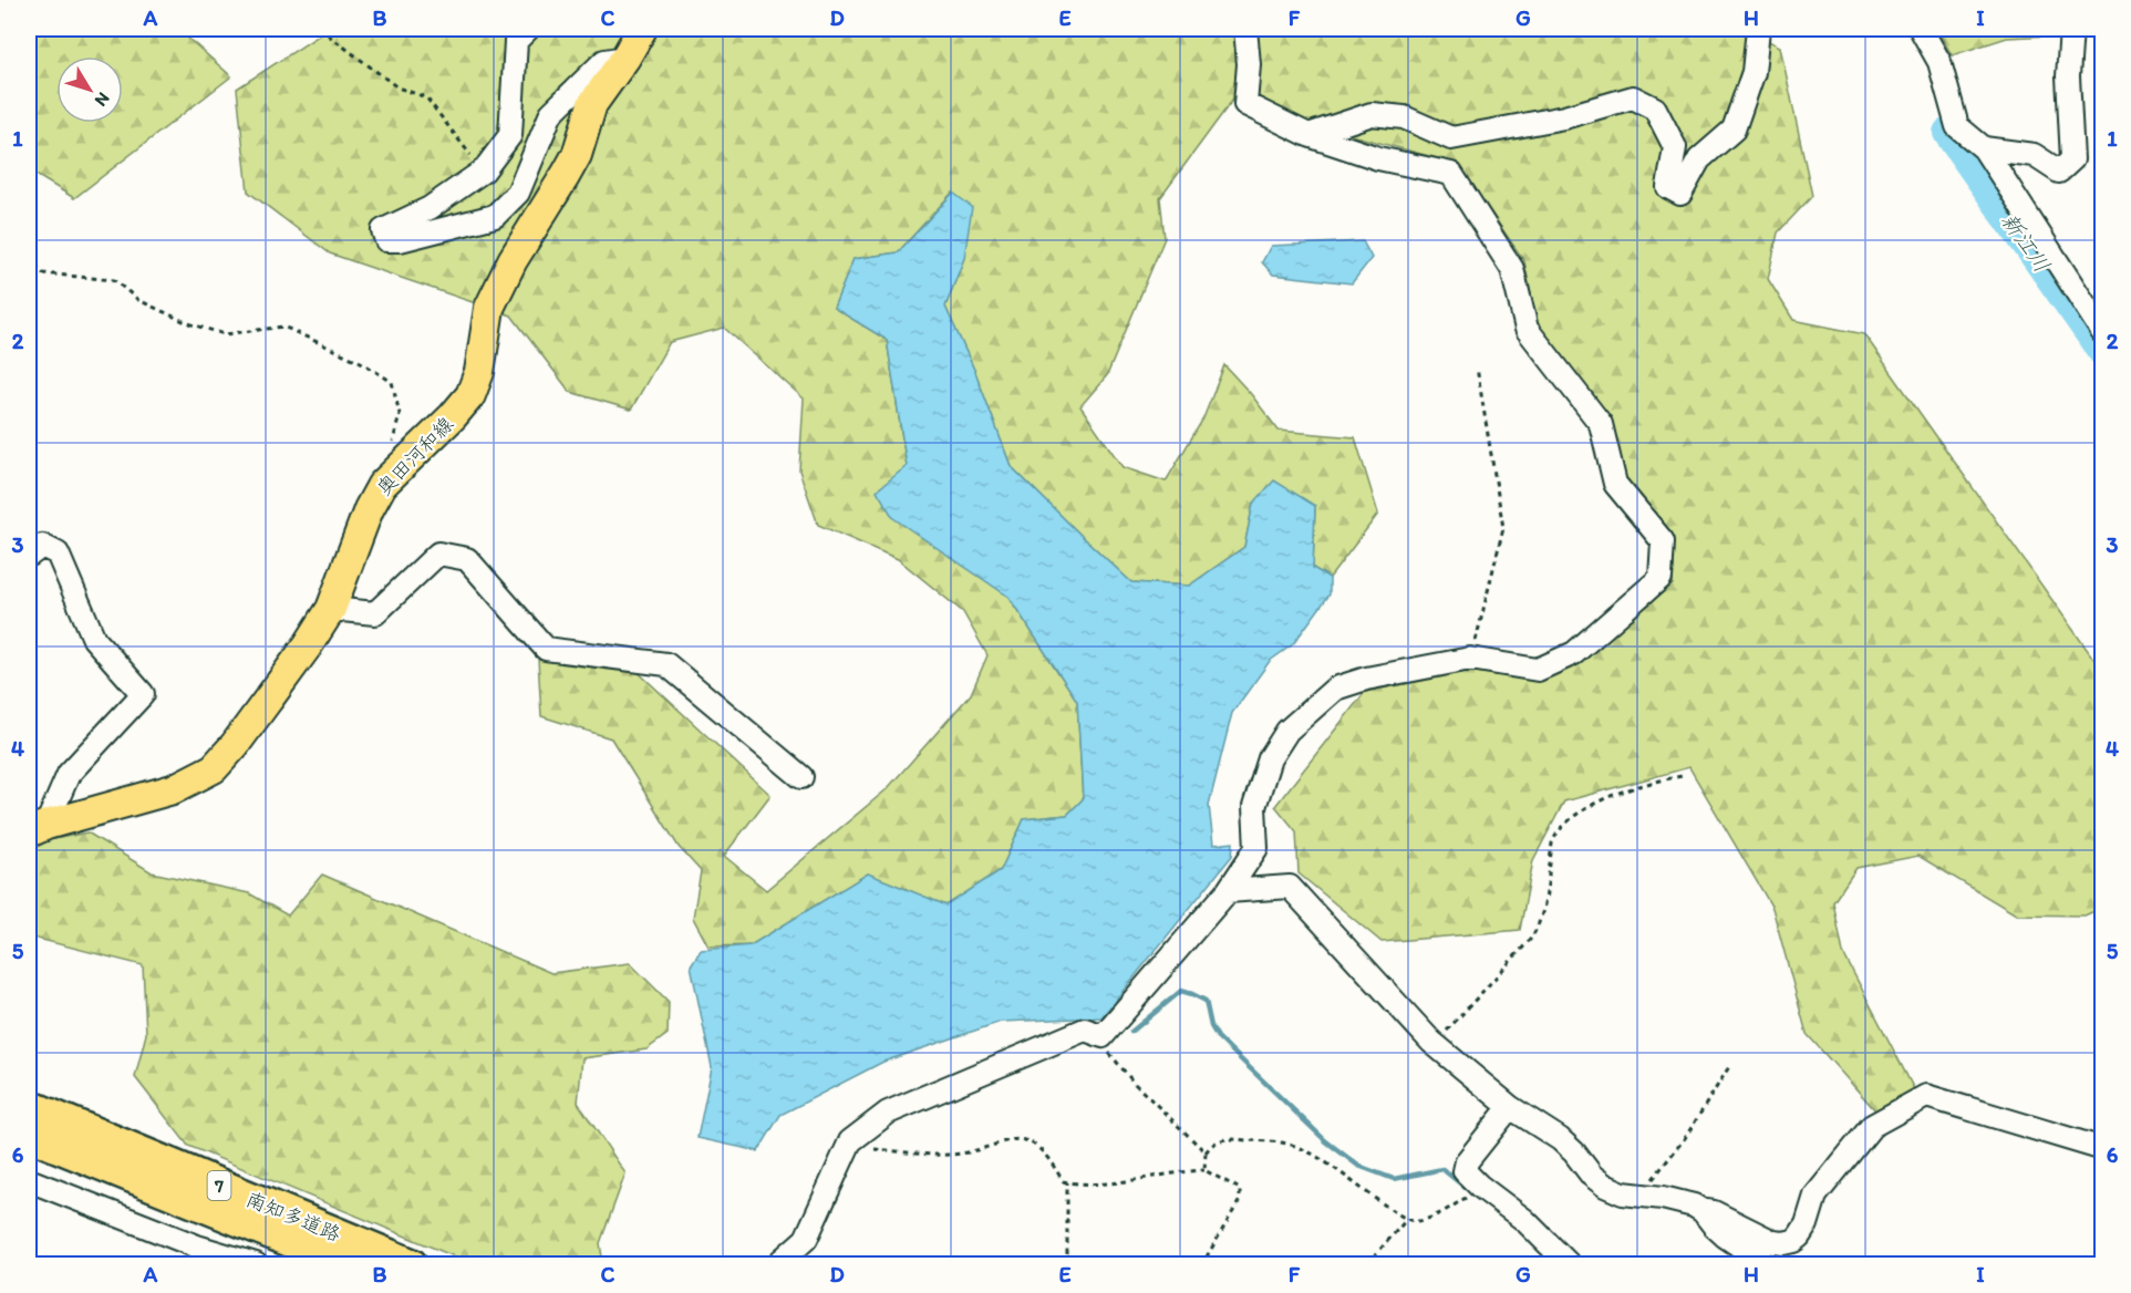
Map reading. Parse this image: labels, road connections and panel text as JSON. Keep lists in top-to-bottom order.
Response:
{
  "streets": {
    "highway": ["7", "南知多道路"],
    "main road": ["奥田河和線"]
  },
  "water": ["新江川"],
  "north": "bottom right",
  "grid": {
    "columns": [
      "A",
      "B",
      "C",
      "D",
      "E",
      "F",
      "G",
      "H",
      "I"
    ],
    "rows": [
      "1",
      "2",
      "3",
      "4",
      "5",
      "6"
    ]
  }
}
